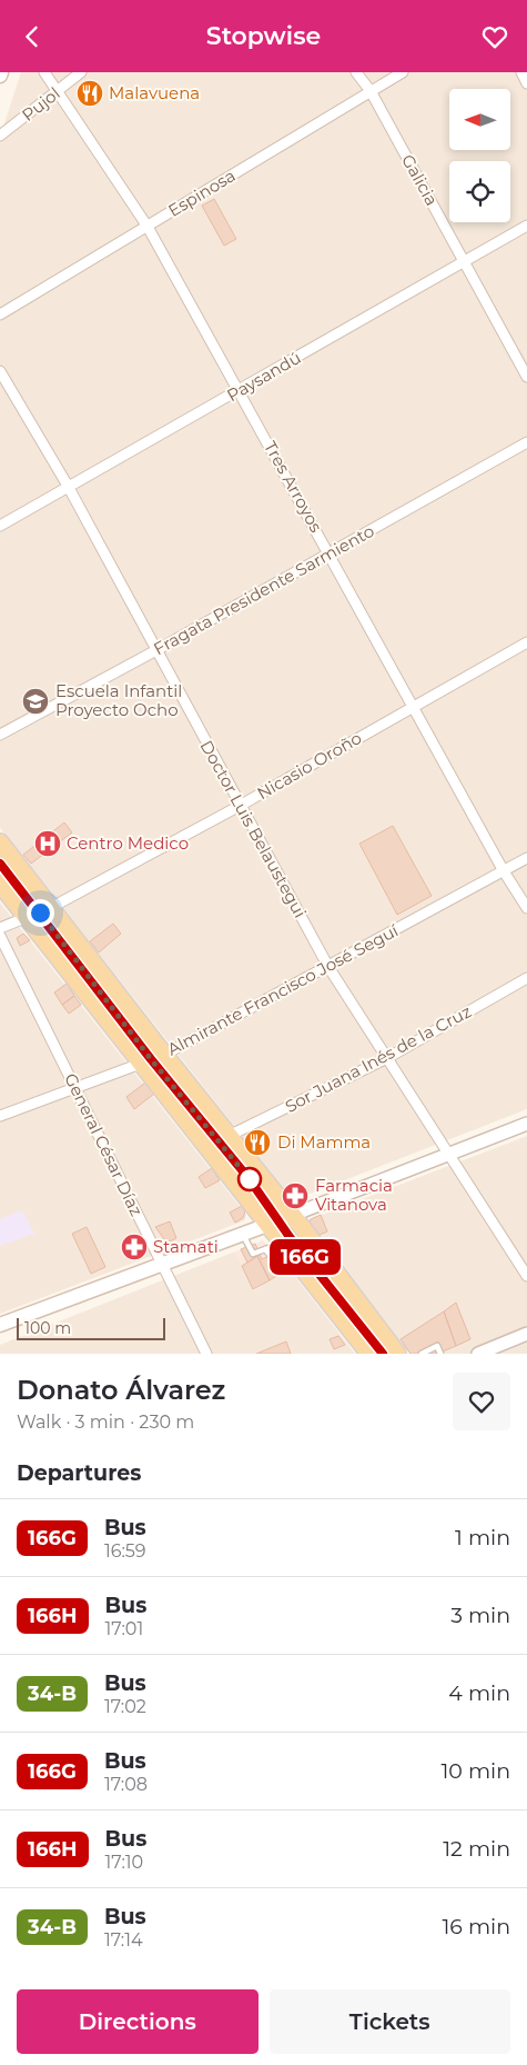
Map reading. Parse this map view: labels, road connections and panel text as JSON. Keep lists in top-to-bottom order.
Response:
{
  "streets": {
    "street": [
      "Pujol",
      "Galicia",
      "Espinosa",
      "Paysandú",
      "Tres Arroyos",
      "Fragata Presidente Sarmiento",
      "Nicasio Oroño",
      "Doctor Luis Belaustegui",
      "Almirante Francisco José Seguí",
      "Sor Juana Inés de la Cruz",
      "General César Díaz"
    ]
  },
  "crossings": [
    ["Pujol", "Tres Arroyos"],
    ["Galicia", "Espinosa"],
    ["Galicia", "Paysandú"],
    ["Espinosa", "Tres Arroyos"],
    ["Paysandú", "Tres Arroyos"],
    ["Paysandú", "Doctor Luis Belaustegui"],
    ["Tres Arroyos", "Fragata Presidente Sarmiento"],
    ["Tres Arroyos", "Nicasio Oroño"],
    ["Tres Arroyos", "Almirante Francisco José Seguí"],
    ["Fragata Presidente Sarmiento", "Doctor Luis Belaustegui"],
    ["Nicasio Oroño", "Doctor Luis Belaustegui"],
    ["Doctor Luis Belaustegui", "Almirante Francisco José Seguí"],
    ["Doctor Luis Belaustegui", "Sor Juana Inés de la Cruz"],
    ["Almirante Francisco José Seguí", "General César Díaz"]
  ],
  "places": {
    "restaurant": ["Malavuena", "Di Mamma"],
    "school or university": ["Escuela Infantil Proyecto Ocho"],
    "hospital": ["Centro Medico"],
    "pharmacy": ["Farmacia Vitanova", "Stamati"]
  },
  "lines": ["bus line 166G"],
  "scale_bar": "100 m",
  "north": "left",
  "page": {
    "header": "Stopwise",
    "on_map": "166G",
    "scale": "100 m",
    "heading": [
      ["Donato Álvarez", "Walk · 3 min · 230 m"],
      "Departures"
    ],
    "list": [
      {
        "mark": "166G",
        "name": "Bus",
        "note": "16:59",
        "value": "1 min"
      },
      {
        "mark": "166H",
        "name": "Bus",
        "note": "17:01",
        "value": "3 min"
      },
      {
        "mark": "34-B",
        "name": "Bus",
        "note": "17:02",
        "value": "4 min"
      },
      {
        "mark": "166G",
        "name": "Bus",
        "note": "17:08",
        "value": "10 min"
      },
      {
        "mark": "166H",
        "name": "Bus",
        "note": "17:10",
        "value": "12 min"
      },
      {
        "mark": "34-B",
        "name": "Bus",
        "note": "17:14",
        "value": "16 min"
      }
    ],
    "buttons": ["Directions", "Tickets"]
  }
}
